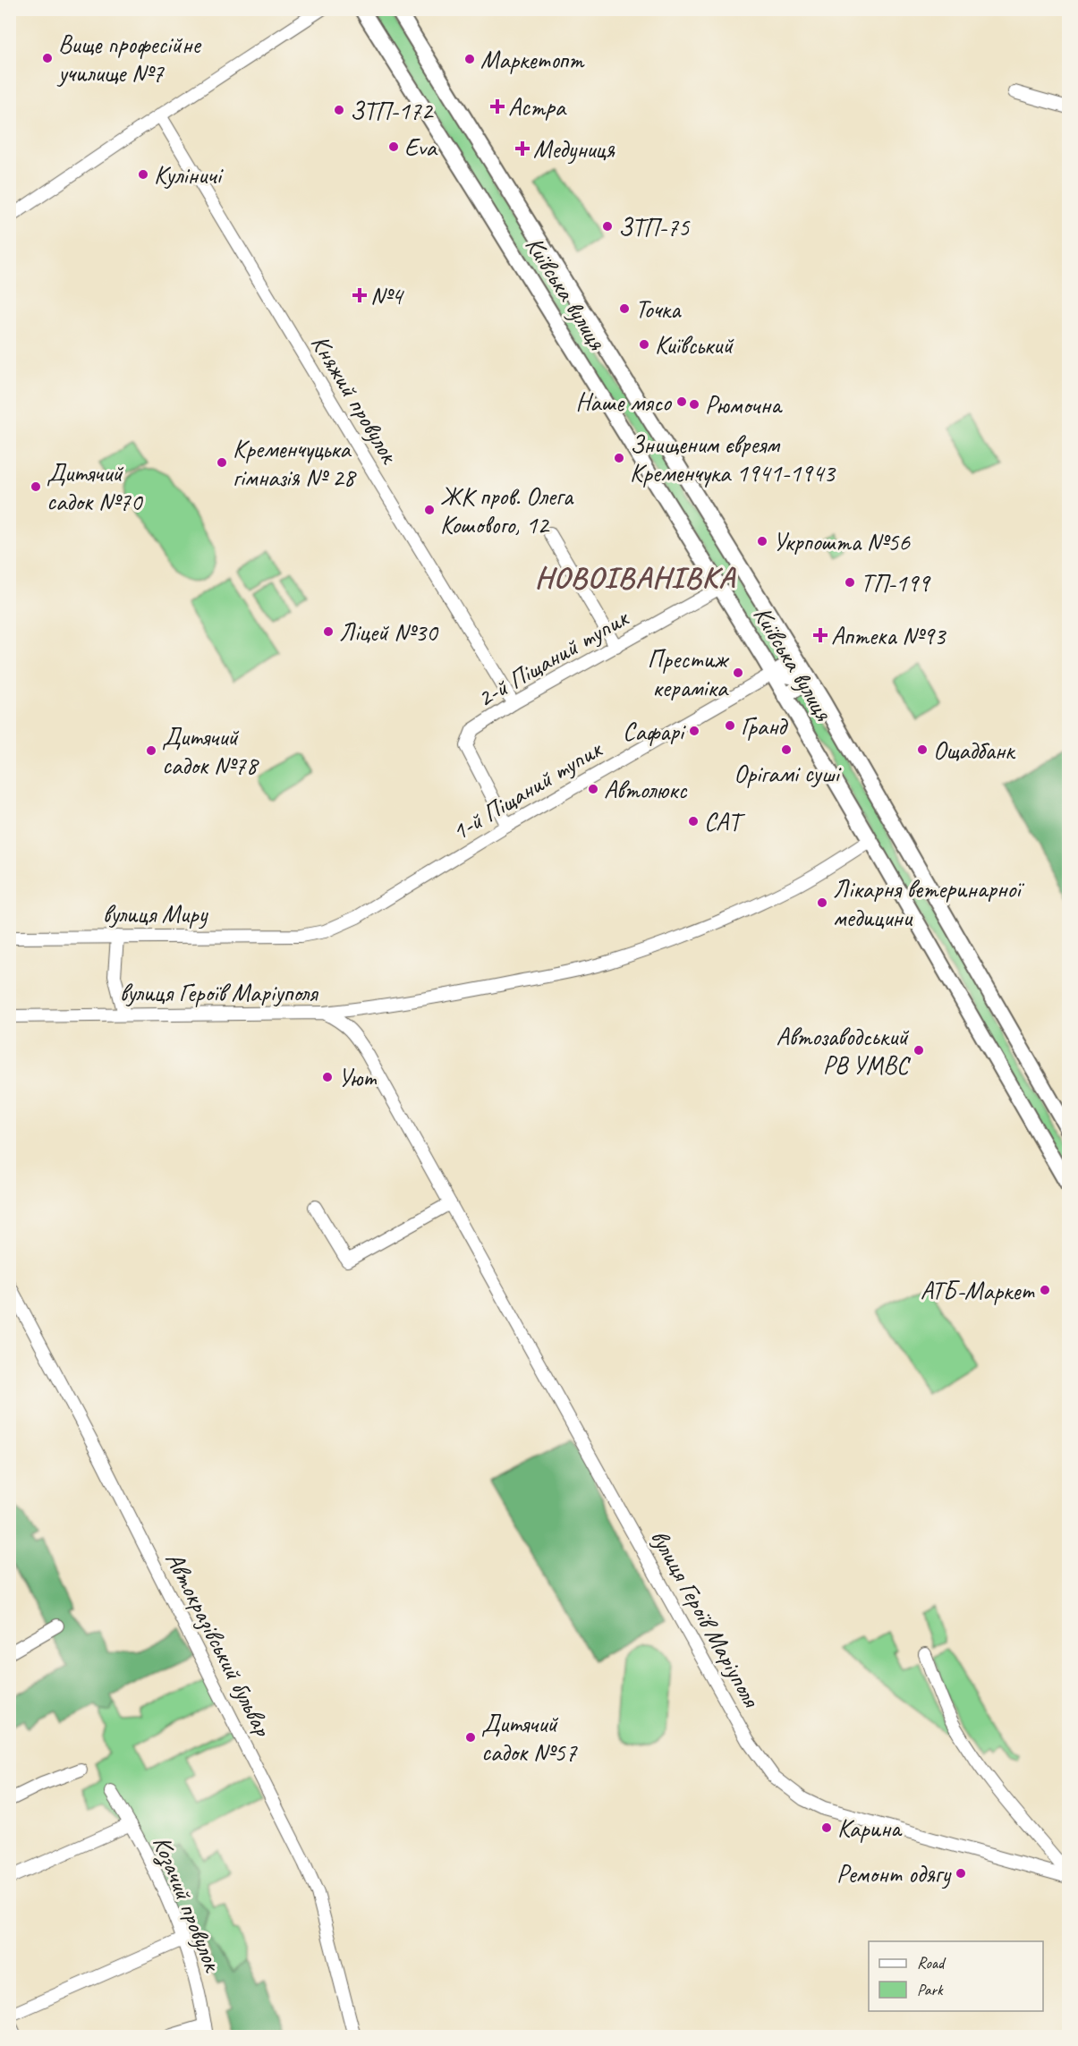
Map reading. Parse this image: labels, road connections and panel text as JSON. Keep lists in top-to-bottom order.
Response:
{
  "streets": {
    "main road": ["Київська вулиця"],
    "street": [
      "Княжий провулок",
      "2-й Піщаний тупик",
      "1-й Піщаний тупик",
      "вулиця Миру",
      "вулиця Героїв Маріуполя",
      "Автокразівський бульвар",
      "Козачий провулок"
    ]
  },
  "crossings": [
    ["Київська вулиця", "2-й Піщаний тупик"],
    ["Київська вулиця", "1-й Піщаний тупик"],
    ["Княжий провулок", "2-й Піщаний тупик"],
    ["2-й Піщаний тупик", "1-й Піщаний тупик"],
    ["1-й Піщаний тупик", "вулиця Миру"]
  ],
  "districts": ["НОВОІВАНІВКА"],
  "places": {
    "other": [
      "Вище професійне училище №7",
      "Маркетопт",
      "ЗТП-172",
      "Eva",
      "Куліничі",
      "ЗТП-75",
      "Точка",
      "Київський",
      "Наше мясо",
      "Рюмочна",
      "Знищеним євреям Кременчука 1941-1943",
      "Кременчуцька гімназія № 28",
      "Дитячий садок №70",
      "ЖК пров. Олега Кошового, 12",
      "Укрпошта №56",
      "ТП-199",
      "Ліцей №30",
      "Престиж кераміка",
      "Гранд",
      "Сафарі",
      "Орігамі суші",
      "Ощадбанк",
      "Дитячий садок №78",
      "Автолюкс",
      "САТ",
      "Лікарня ветеринарної медицини",
      "Автозаводський РВ УМВС",
      "Уют",
      "АТБ-Маркет",
      "Дитячий садок №57",
      "Карина",
      "Ремонт одягу"
    ],
    "health": [
      "Астра",
      "Медуниця",
      "№4",
      "Аптека №93"
    ]
  },
  "legend": ["Road", "Park"]
}
